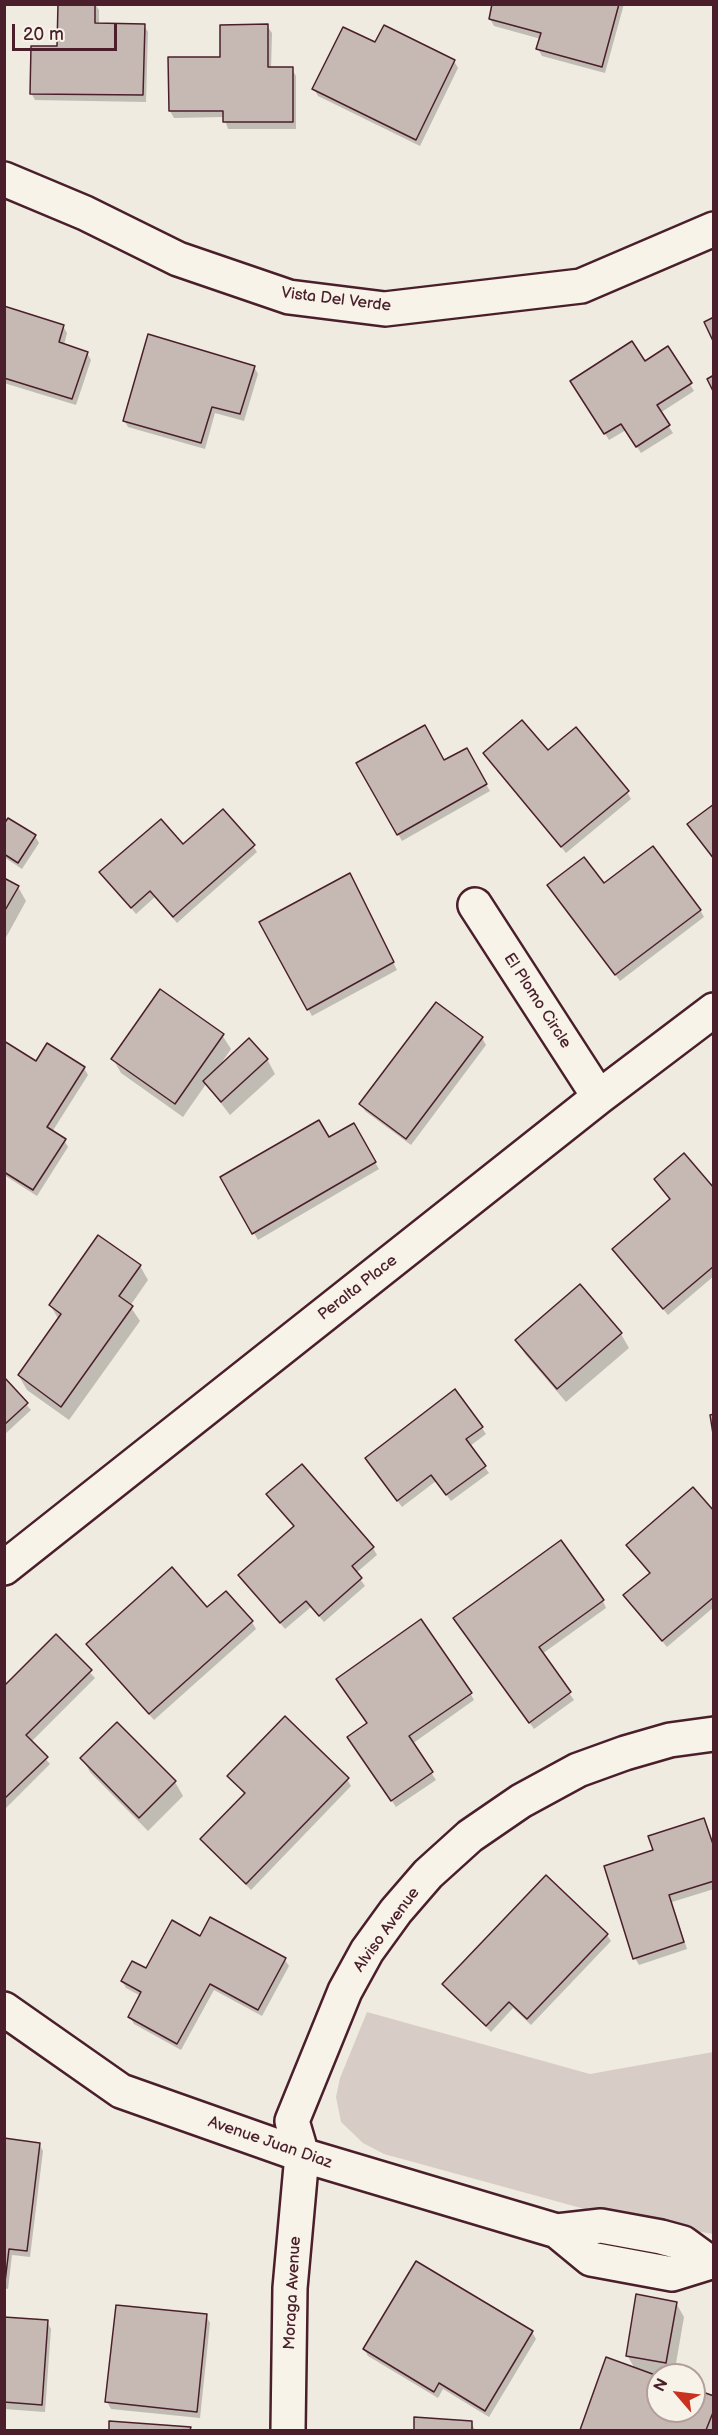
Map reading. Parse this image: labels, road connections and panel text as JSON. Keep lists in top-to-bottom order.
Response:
{
  "streets": {
    "street": [
      "Vista Del Verde",
      "El Plomo Circle",
      "Peralta Place",
      "Alviso Avenue",
      "Avenue Juan Diaz",
      "Moraga Avenue"
    ]
  },
  "crossings": [
    ["El Plomo Circle", "Peralta Place"],
    ["Alviso Avenue", "Avenue Juan Diaz"],
    ["Alviso Avenue", "Moraga Avenue"],
    ["Avenue Juan Diaz", "Moraga Avenue"]
  ],
  "scale_bar": "20 m",
  "north": "top left"
}
